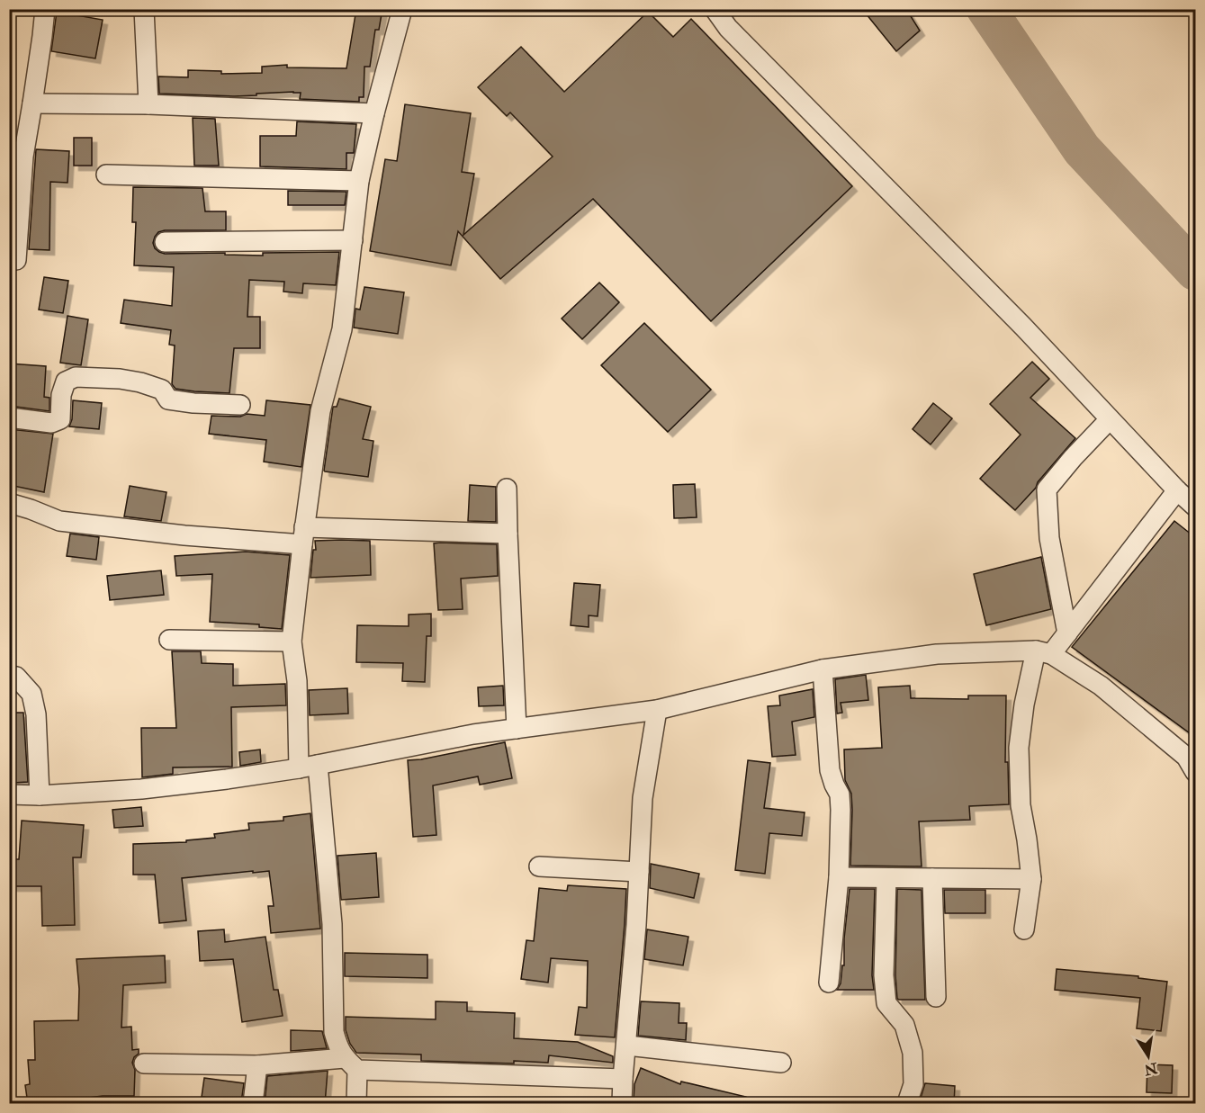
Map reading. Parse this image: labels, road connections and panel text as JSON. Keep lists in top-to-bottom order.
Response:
{
  "north": "bottom"
}
